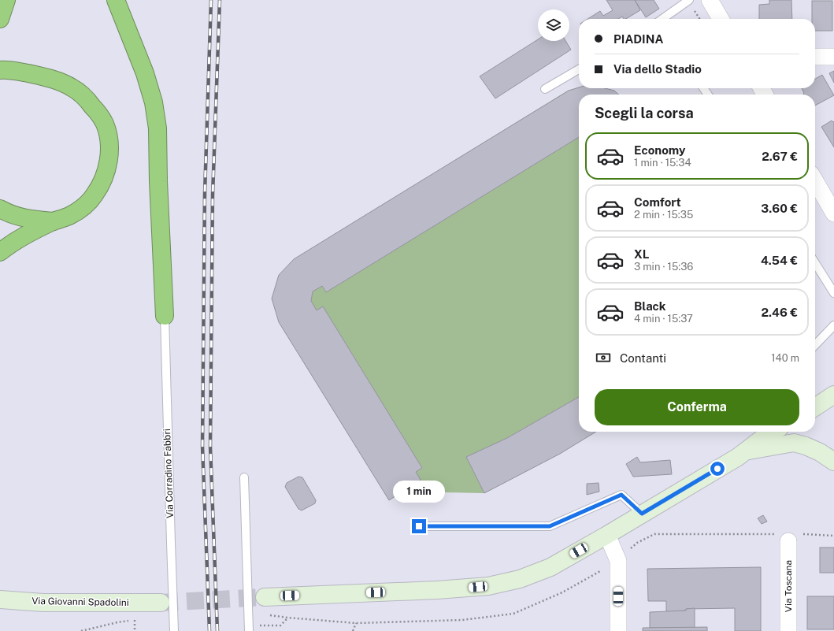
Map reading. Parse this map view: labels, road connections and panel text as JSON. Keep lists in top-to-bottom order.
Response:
{
  "streets": {
    "main road": ["Via Giovanni Spadolini"],
    "street": ["Via Toscana"],
    "lane": ["Via Corradino Fabbri"]
  },
  "page": {
    "banner": ["PIADINA", "Via dello Stadio"],
    "heading": "Scegli la corsa",
    "list": [
      {
        "name": "Economy",
        "note": "1 min · 15:34",
        "value": "2.67 €"
      },
      {
        "name": "Comfort",
        "note": "2 min · 15:35",
        "value": "3.60 €"
      },
      {
        "name": "XL",
        "note": "3 min · 15:36",
        "value": "4.54 €"
      },
      {
        "name": "Black",
        "note": "4 min · 15:37",
        "value": "2.46 €"
      }
    ],
    "pay": ["Contanti", "140 m"],
    "buttons": "Conferma",
    "bubble": "1 min"
  }
}
